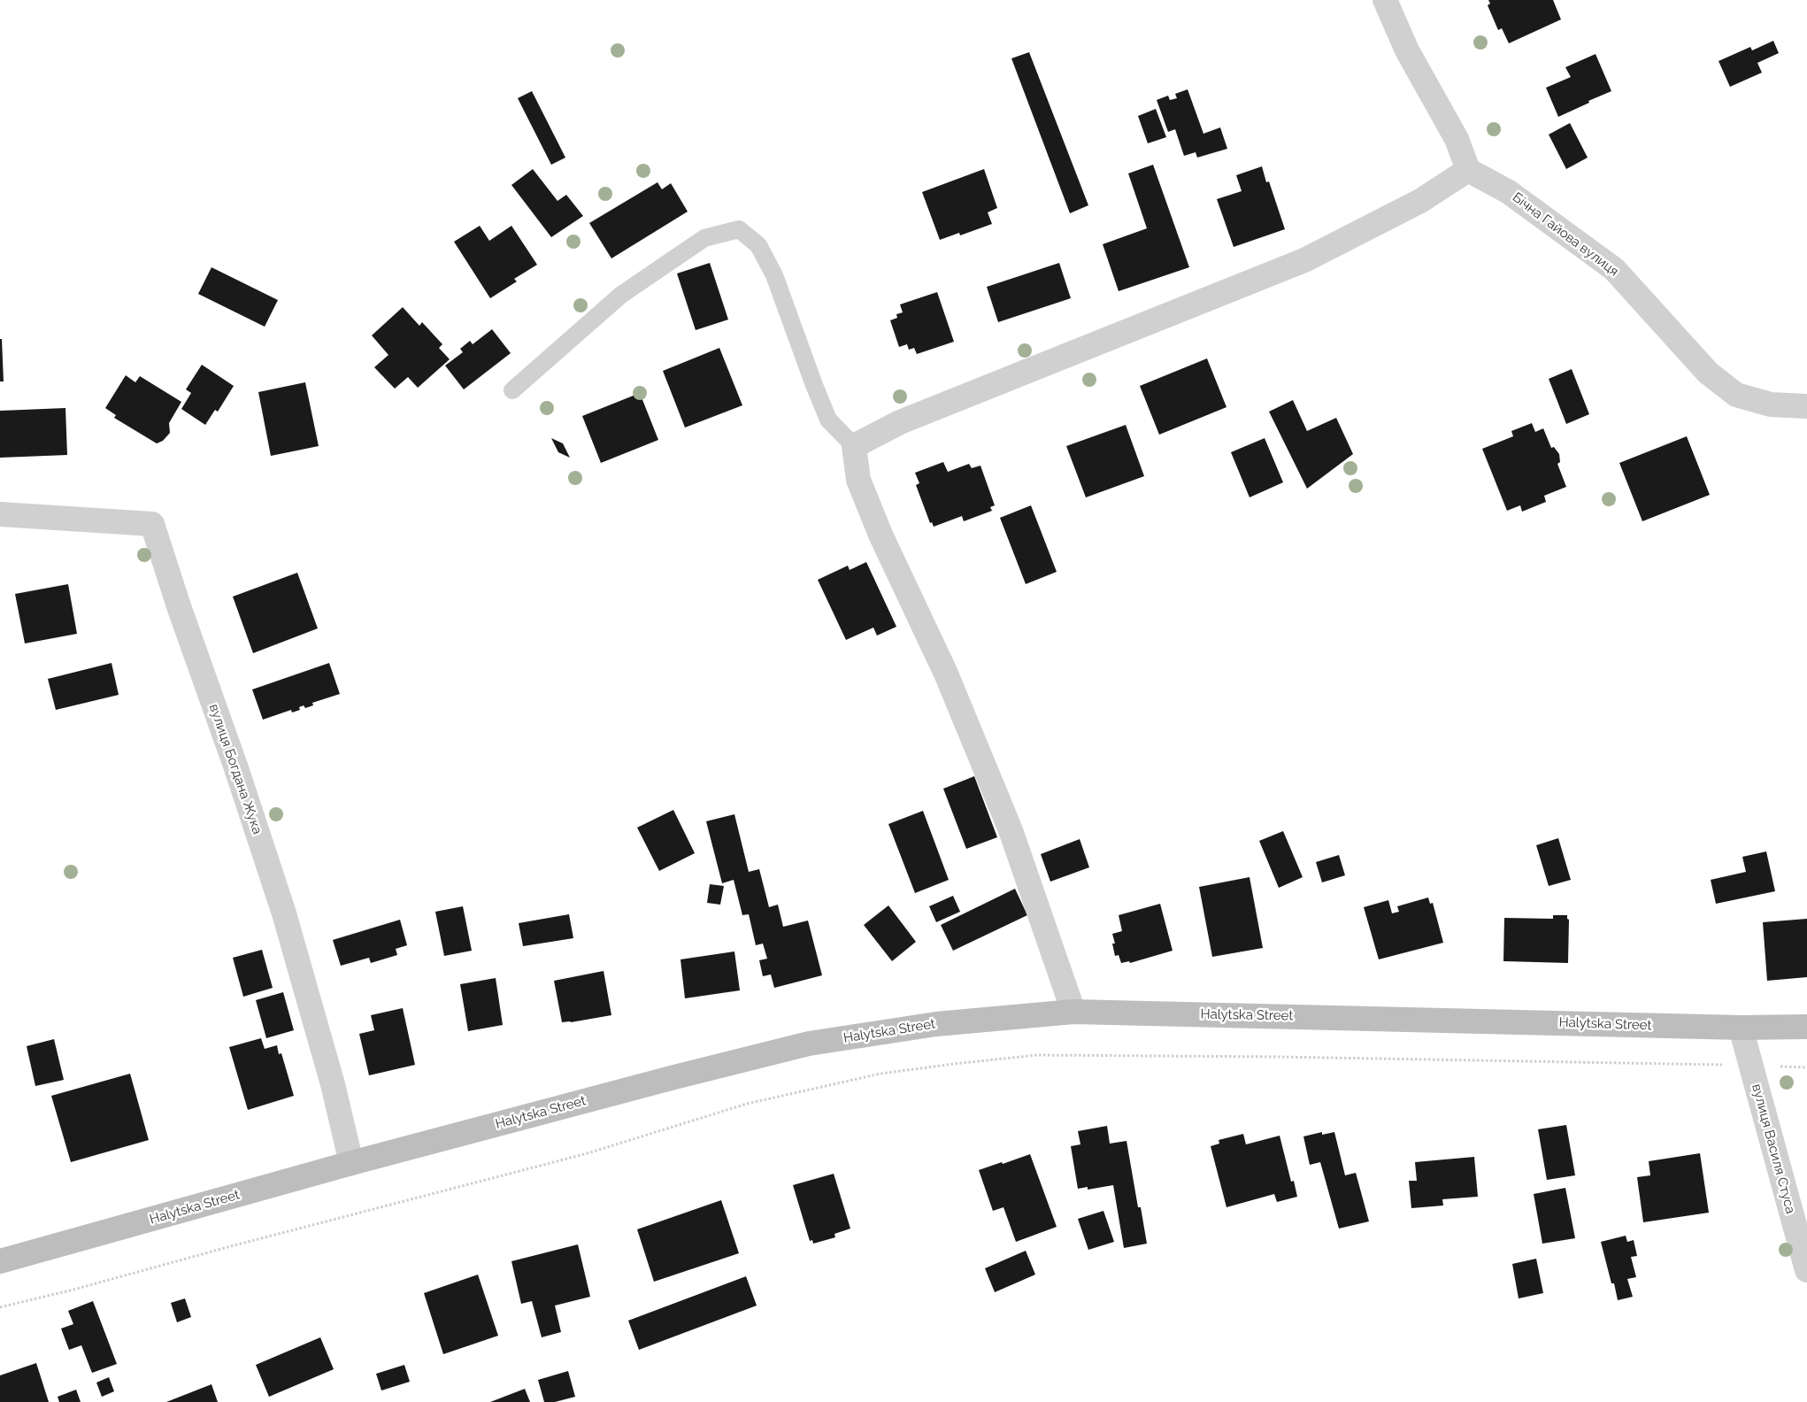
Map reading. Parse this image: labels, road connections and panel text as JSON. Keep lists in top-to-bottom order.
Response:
{
  "streets": {
    "street": [
      "Бічна Гайова вулиця",
      "вулиця Богдана Жука",
      "Halytska Street",
      "вулиця Василя Стуса"
    ]
  },
  "crossings": [
    ["вулиця Богдана Жука", "Halytska Street"],
    ["Halytska Street", "вулиця Василя Стуса"]
  ]
}
